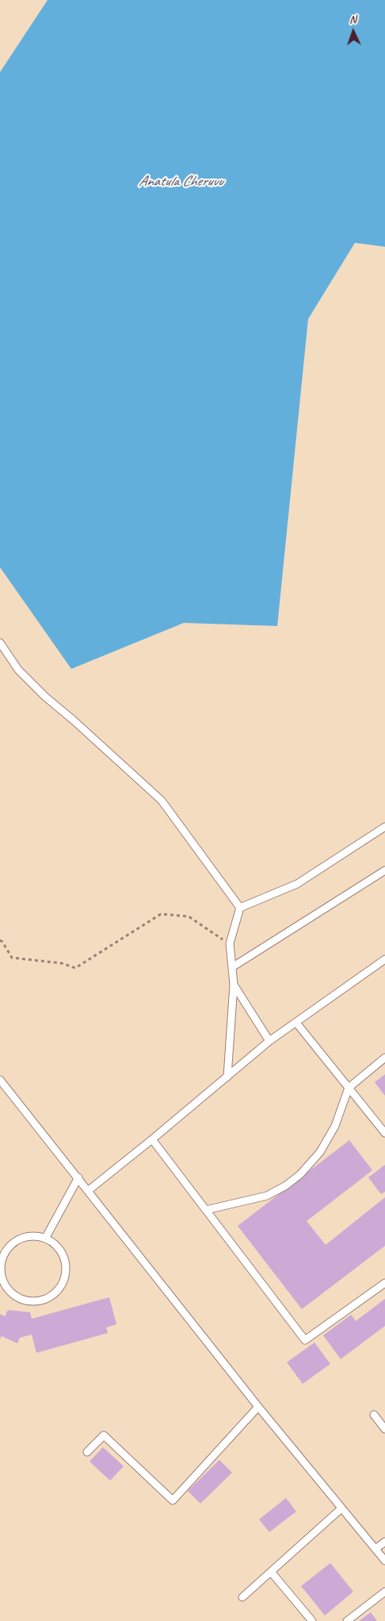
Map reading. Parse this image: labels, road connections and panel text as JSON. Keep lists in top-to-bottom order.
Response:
{
  "water": ["Anatula Cheruvu"],
  "north": "top"
}
